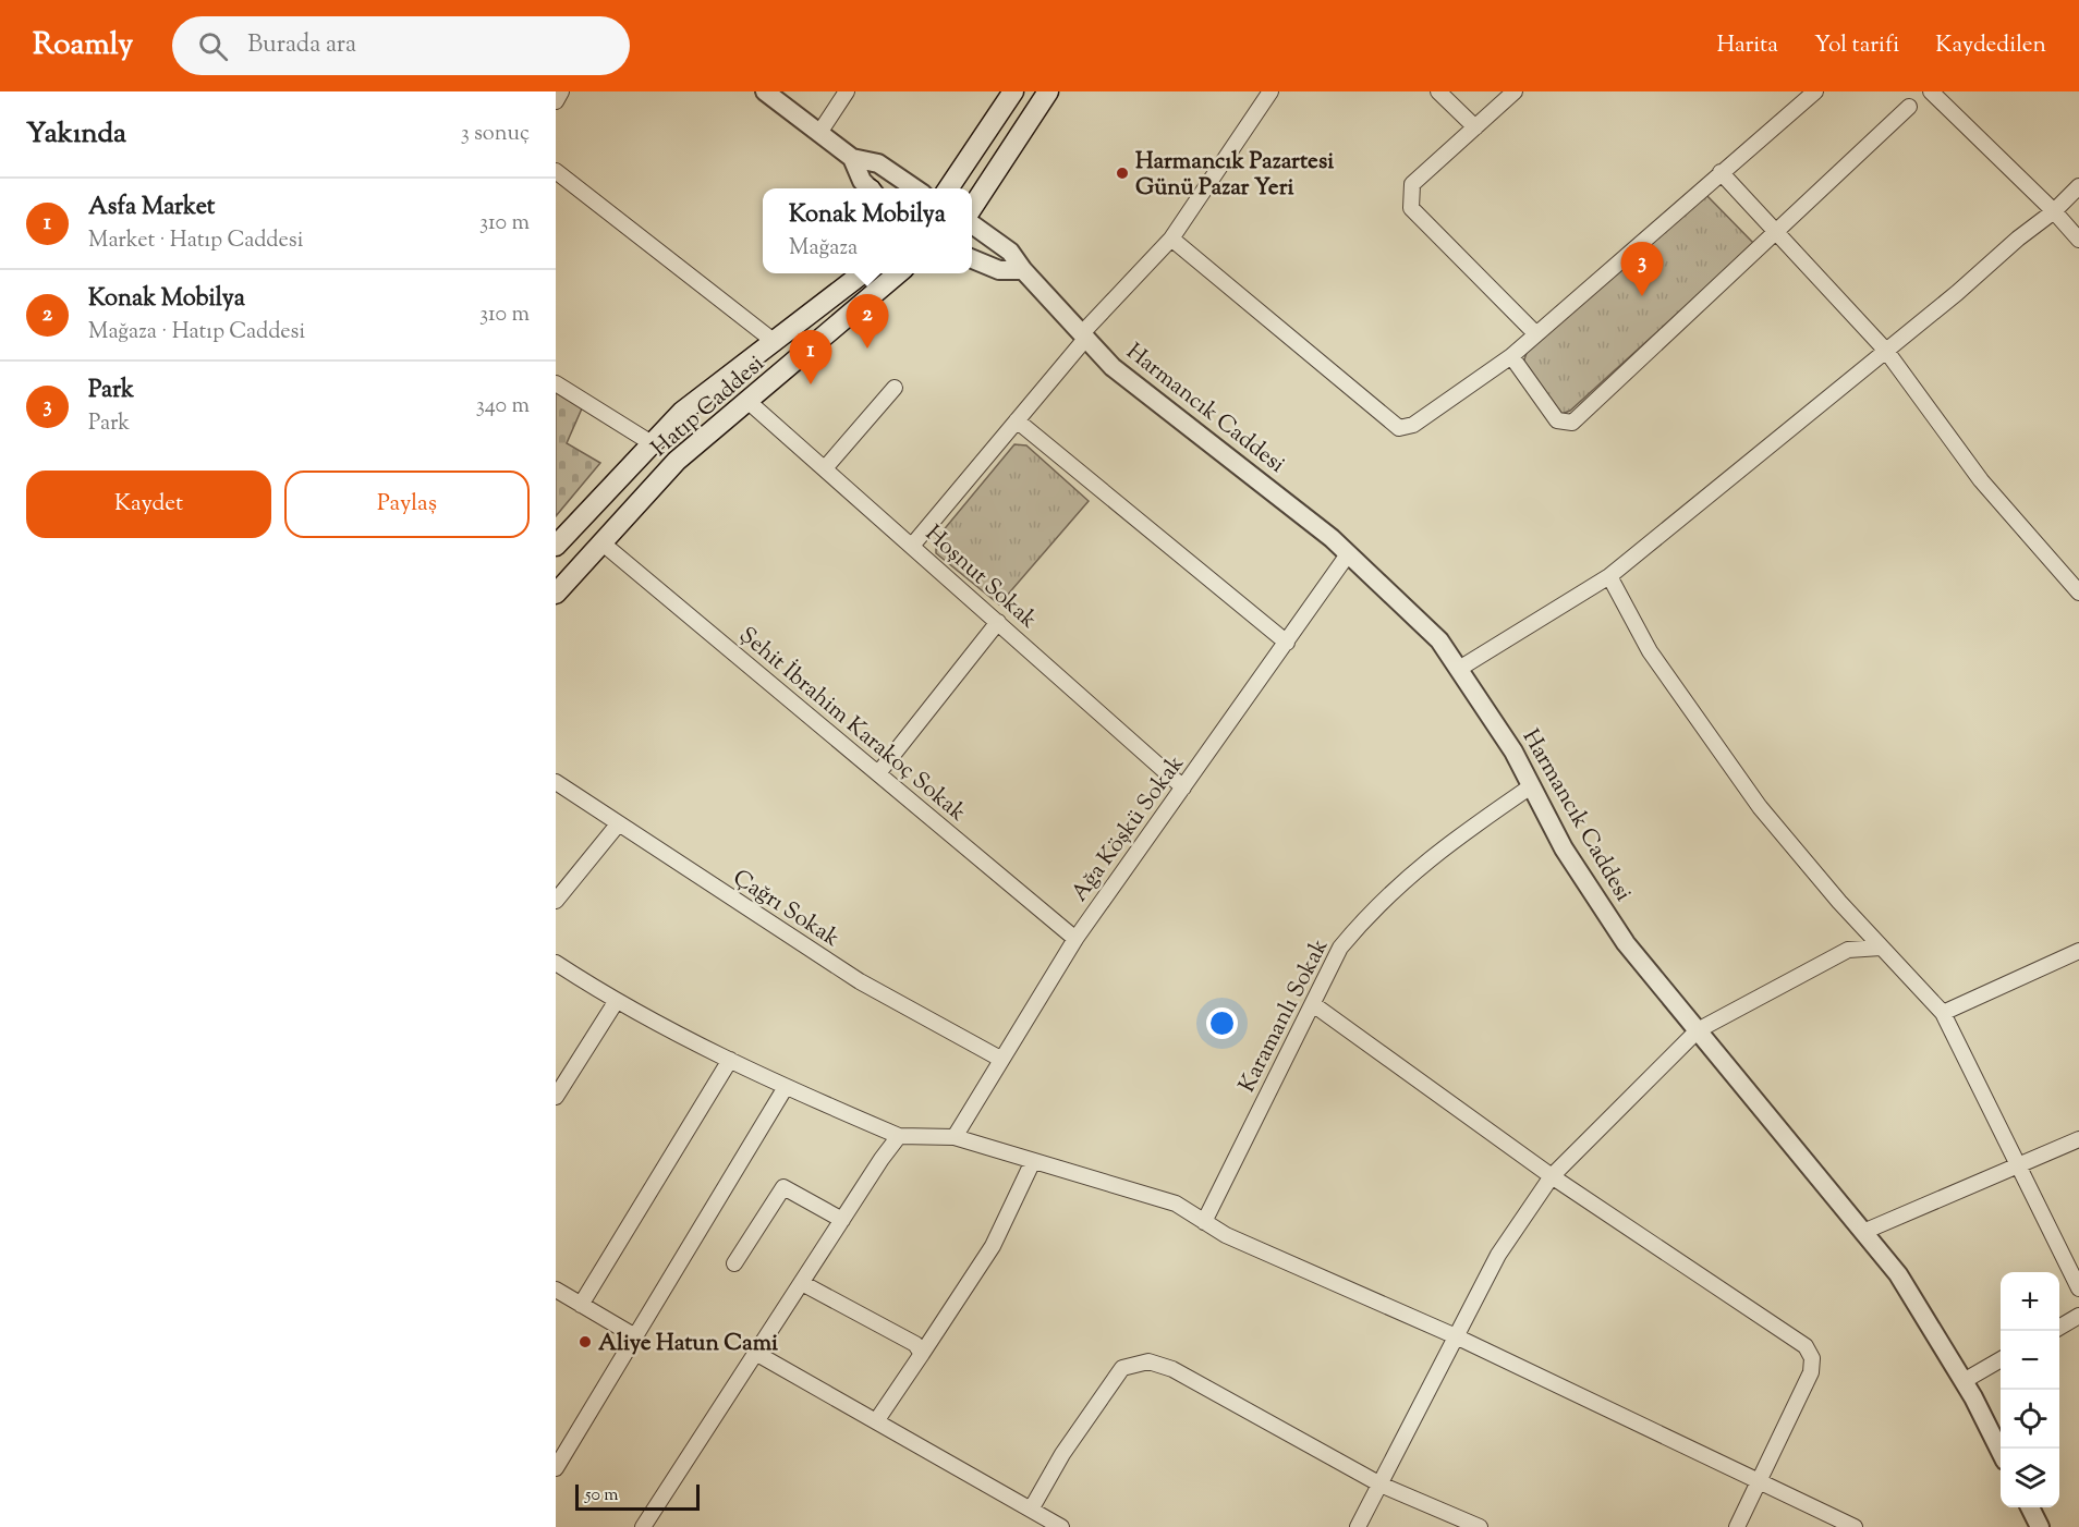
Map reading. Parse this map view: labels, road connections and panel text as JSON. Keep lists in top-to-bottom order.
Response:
{
  "streets": {
    "main road": ["Hatıp Caddesi"],
    "street": [
      "Harmancık Caddesi",
      "Hoşnut Sokak",
      "Şehit İbrahim Karakoç Sokak",
      "Ağa Köşkü Sokak",
      "Çağrı Sokak",
      "Karamanlı Sokak"
    ]
  },
  "crossings": [
    ["Hatıp Caddesi", "Hoşnut Sokak"],
    ["Hatıp Caddesi", "Şehit İbrahim Karakoç Sokak"],
    ["Harmancık Caddesi", "Ağa Köşkü Sokak"],
    ["Harmancık Caddesi", "Karamanlı Sokak"],
    ["Hoşnut Sokak", "Ağa Köşkü Sokak"],
    ["Şehit İbrahim Karakoç Sokak", "Ağa Köşkü Sokak"],
    ["Ağa Köşkü Sokak", "Çağrı Sokak"]
  ],
  "places": ["Harmancık Pazartesi Günü Pazar Yeri", "Aliye Hatun Cami"],
  "scale_bar": "50 m",
  "page": {
    "header": "Roamly",
    "search": "Burada ara",
    "nav": ["Harita", "Yol tarifi", "Kaydedilen"],
    "heading": ["Yakında", "3 sonuç"],
    "list": [
      {
        "mark": "1",
        "name": "Asfa Market",
        "note": "Market · Hatıp Caddesi",
        "value": "310 m"
      },
      {
        "mark": "2",
        "name": "Konak Mobilya",
        "note": "Mağaza · Hatıp Caddesi",
        "value": "310 m"
      },
      {
        "mark": "3",
        "name": "Park",
        "note": "Park",
        "value": "340 m"
      }
    ],
    "popup": ["Konak Mobilya", "Mağaza"],
    "pins": ["3", "2", "1"],
    "buttons": ["Kaydet", "Paylaş"],
    "map_buttons": ["+", "−"],
    "scale": "50 m"
  }
}
